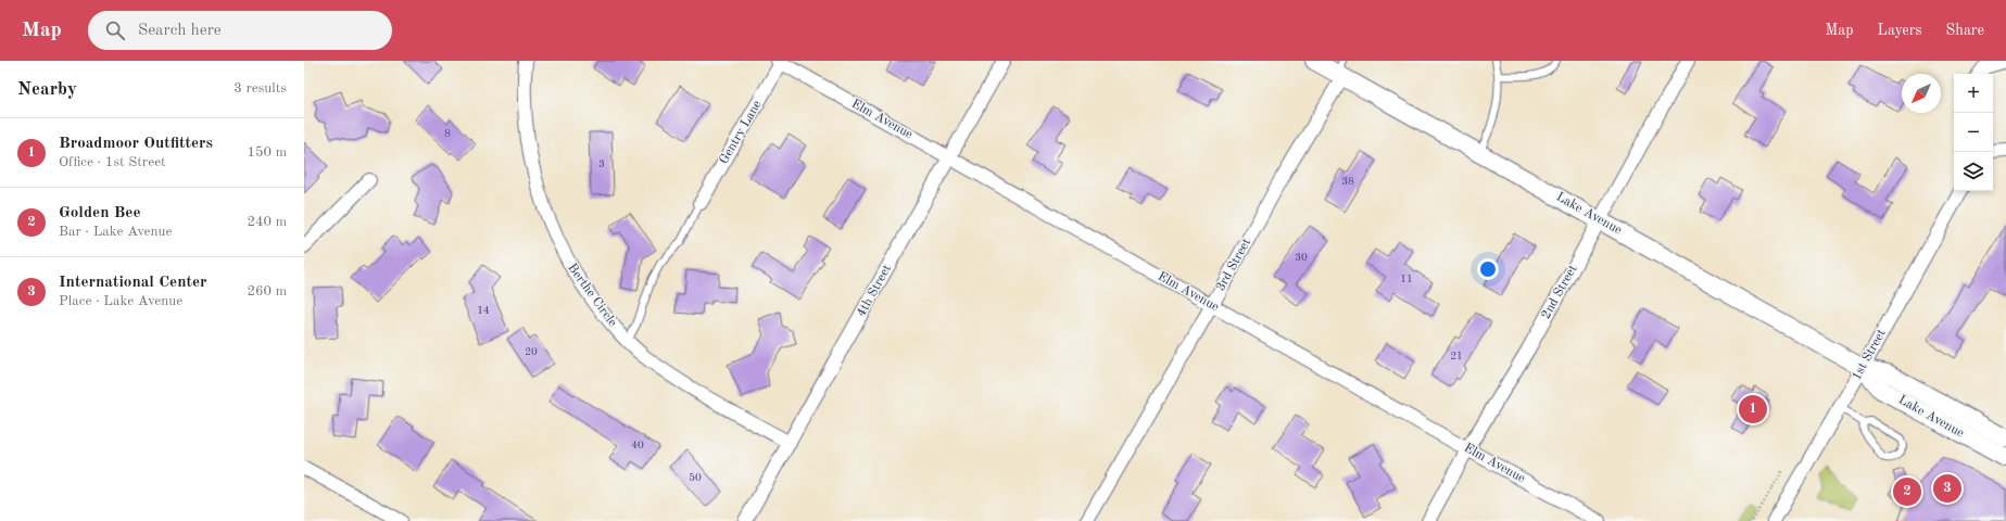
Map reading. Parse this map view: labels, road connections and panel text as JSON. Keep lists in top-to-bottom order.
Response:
{
  "streets": {
    "main road": ["Lake Avenue"],
    "street": [
      "Elm Avenue",
      "Gentry Lane",
      "3rd Street",
      "4th Street",
      "2nd Street",
      "Berthe Circle",
      "1st Street"
    ]
  },
  "crossings": [
    ["Elm Avenue", "Gentry Lane"],
    ["Elm Avenue", "3rd Street"],
    ["Elm Avenue", "4th Street"],
    ["Elm Avenue", "2nd Street"],
    ["Lake Avenue", "3rd Street"],
    ["Lake Avenue", "2nd Street"],
    ["Lake Avenue", "1st Street"],
    ["4th Street", "Berthe Circle"]
  ],
  "house_numbers": [
    "8",
    "3",
    "38",
    "30",
    "11",
    "14",
    "20",
    "21",
    "40",
    "50"
  ],
  "north": "bottom left",
  "page": {
    "header": "Map",
    "search": "Search here",
    "nav": ["Map", "Layers", "Share"],
    "heading": ["Nearby", "3 results"],
    "map_buttons": ["+", "−"],
    "list": [
      {
        "mark": "1",
        "name": "Broadmoor Outfitters",
        "note": "Office · 1st Street",
        "value": "150 m"
      },
      {
        "mark": "2",
        "name": "Golden Bee",
        "note": "Bar · Lake Avenue",
        "value": "240 m"
      },
      {
        "mark": "3",
        "name": "International Center",
        "note": "Place · Lake Avenue",
        "value": "260 m"
      }
    ],
    "pins": ["1", "3", "2"]
  }
}
